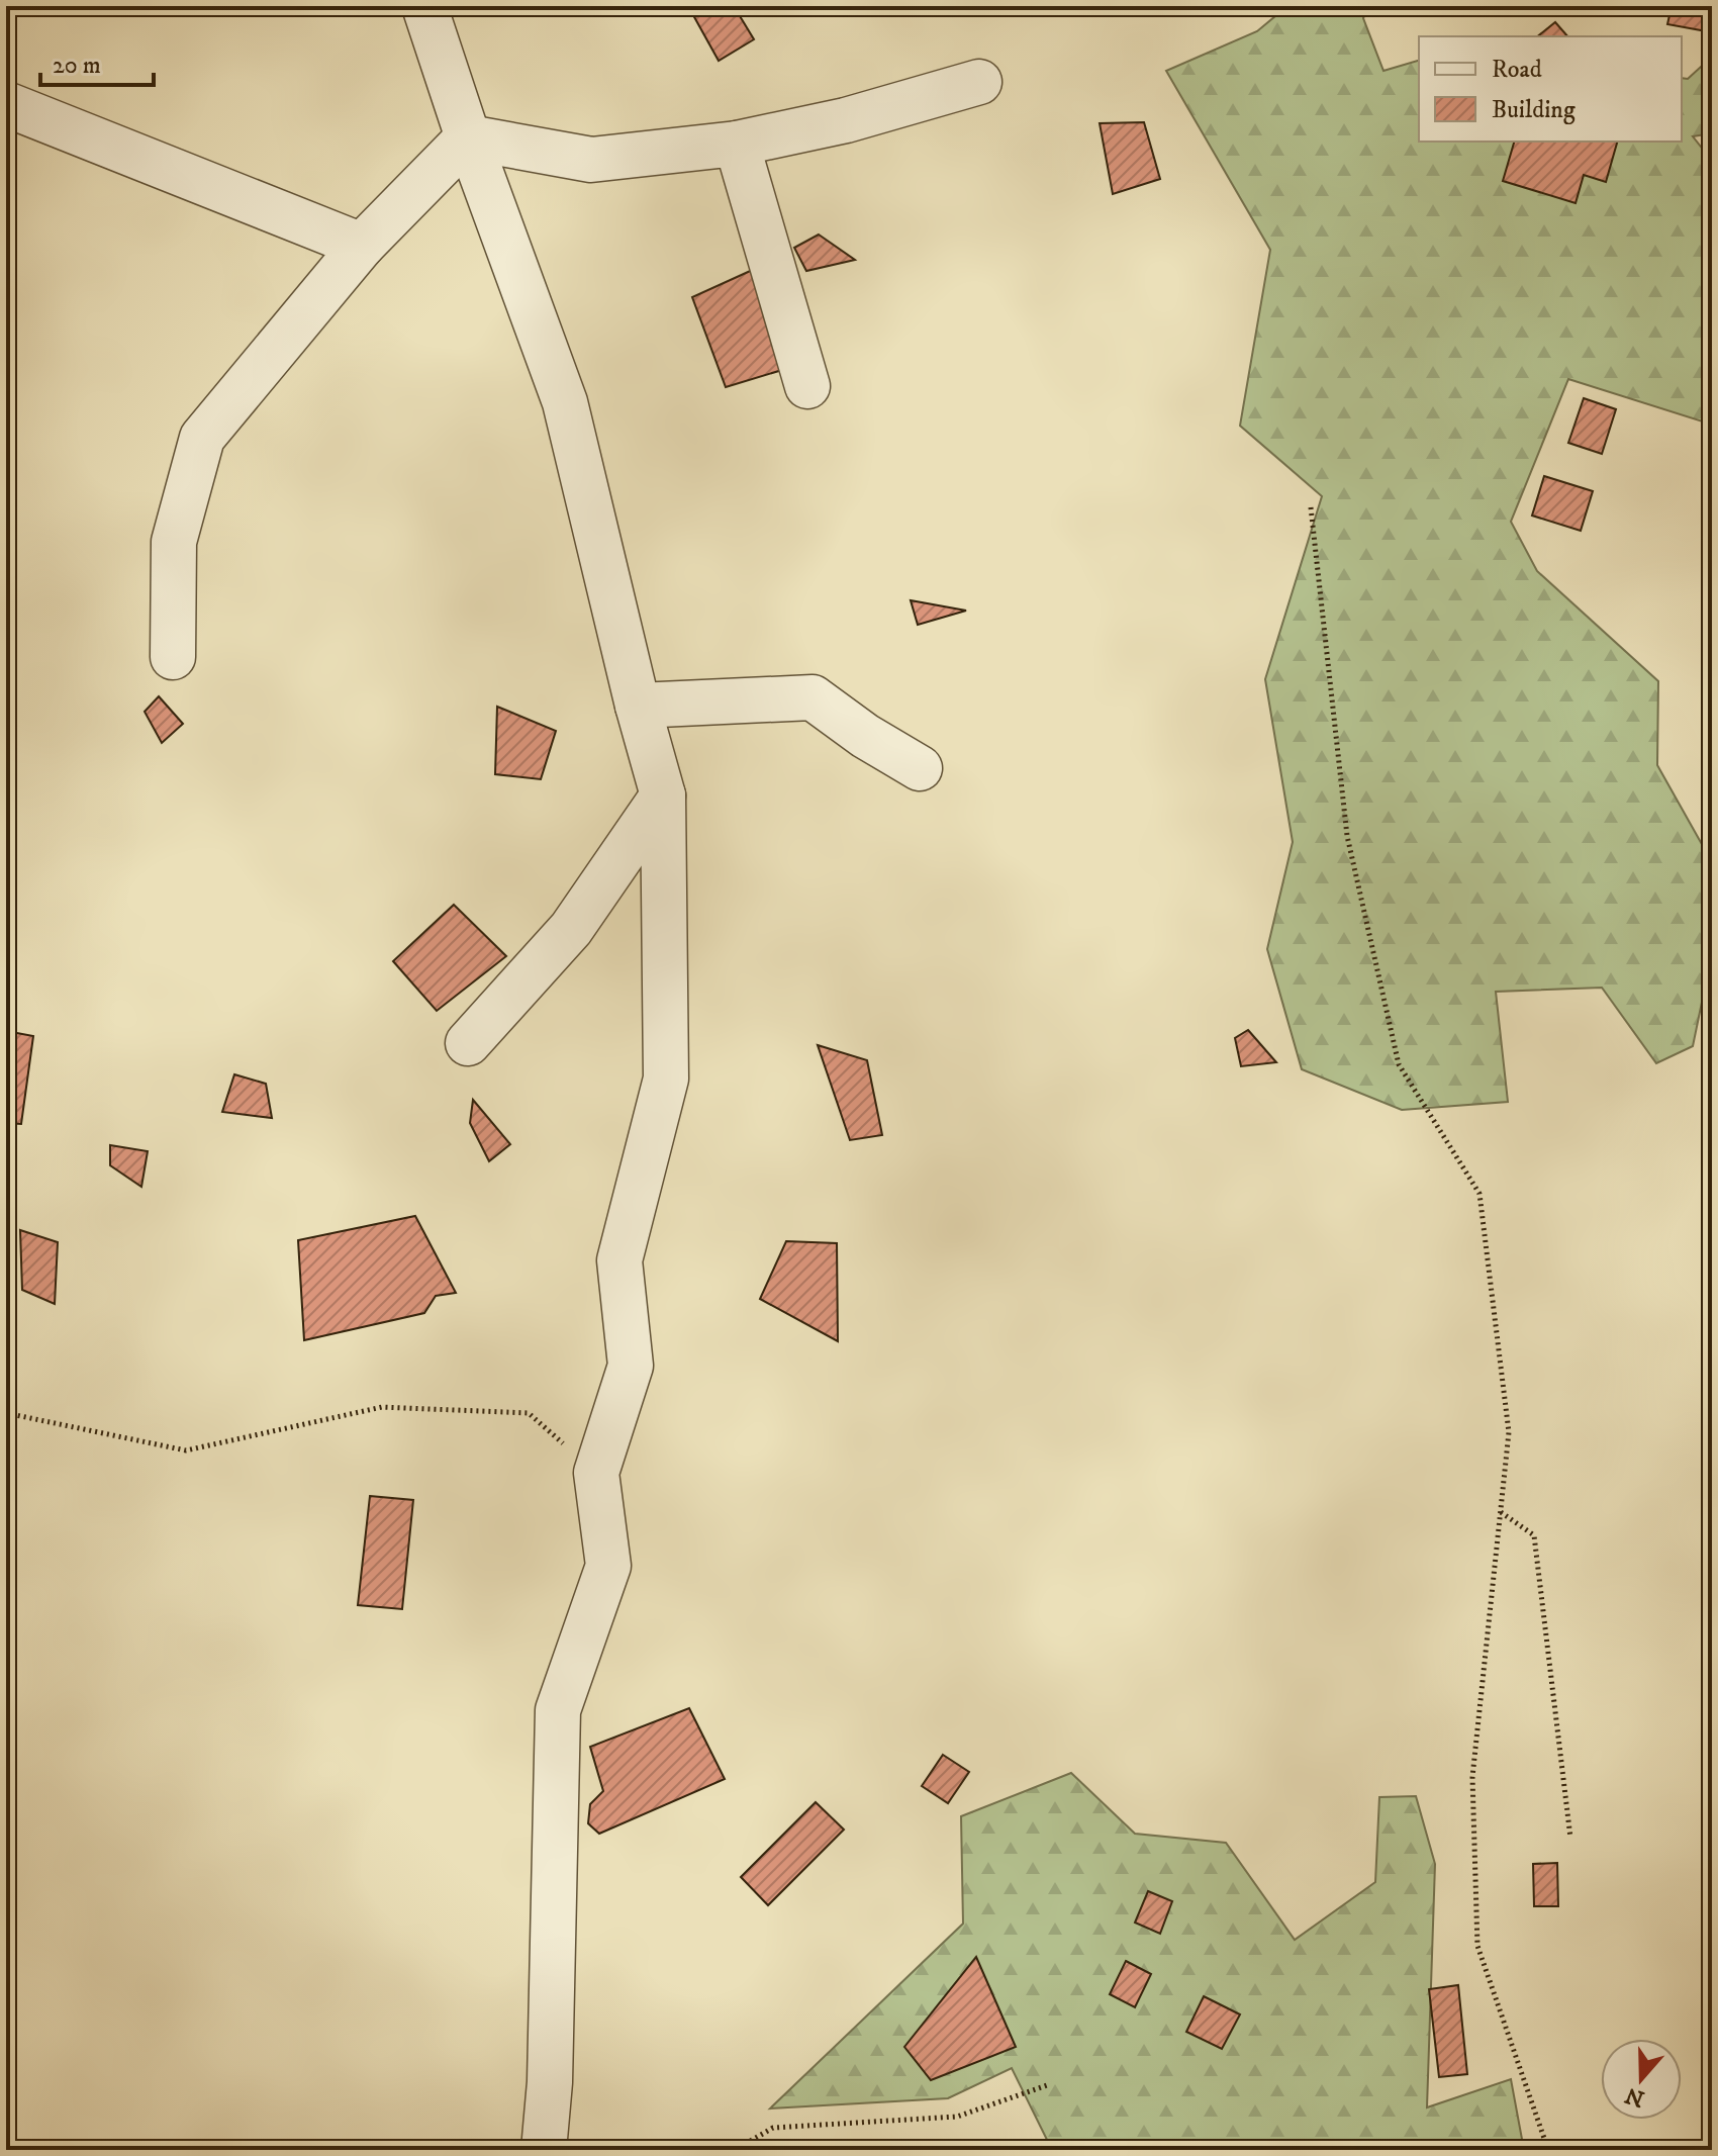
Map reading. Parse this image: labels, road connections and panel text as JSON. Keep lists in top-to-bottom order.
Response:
{
  "legend": ["Road", "Building"],
  "scale_bar": "20 m",
  "north": "bottom"
}
